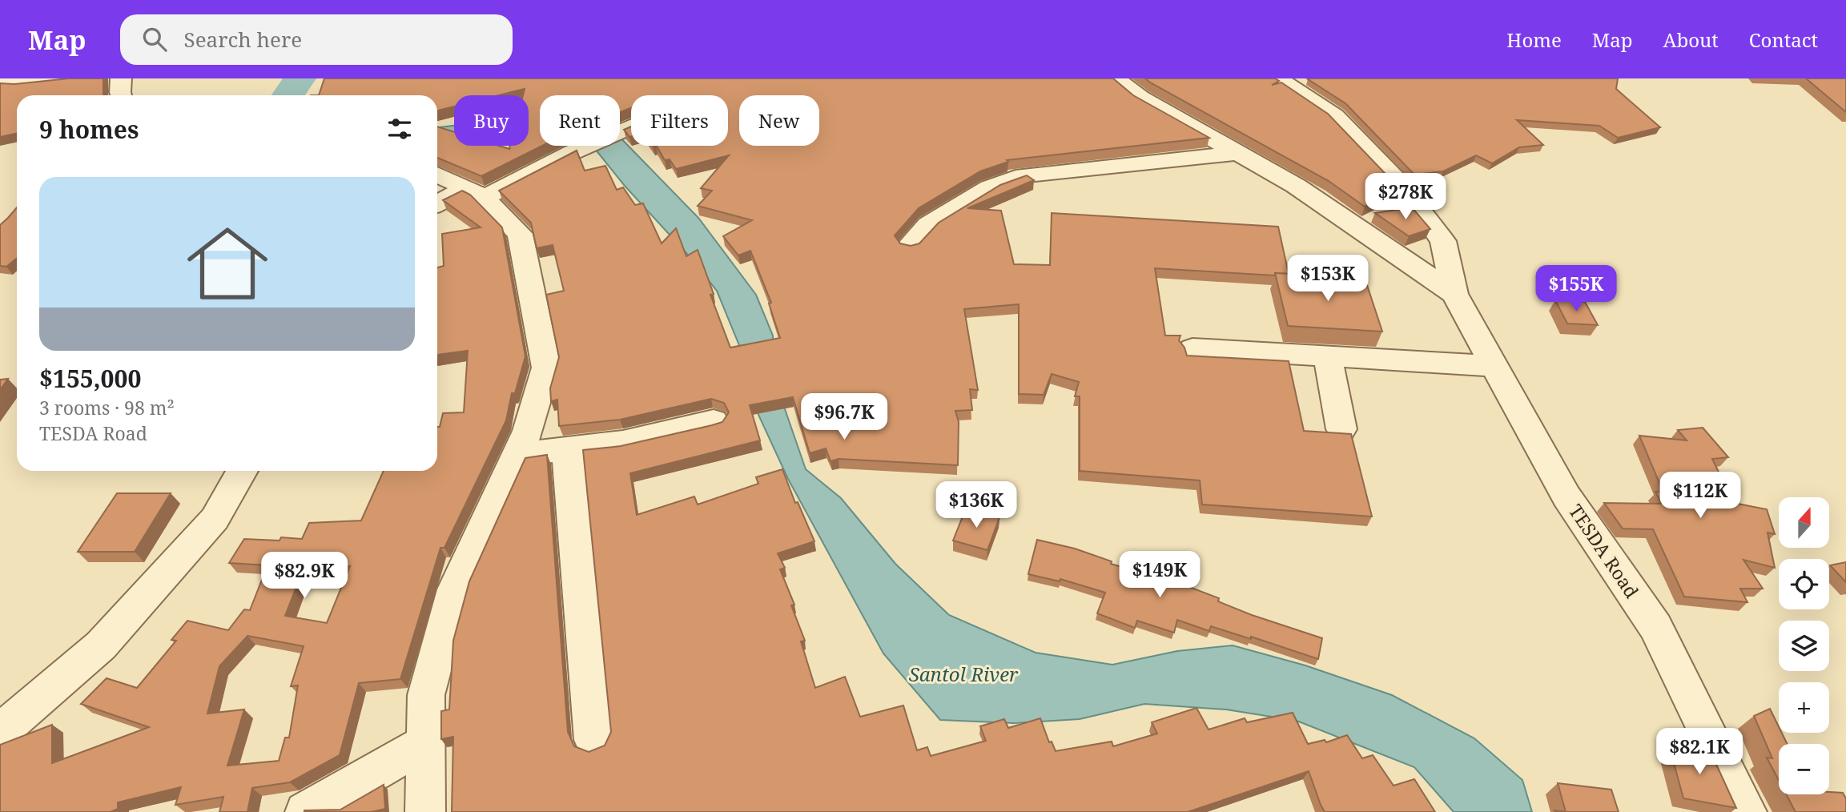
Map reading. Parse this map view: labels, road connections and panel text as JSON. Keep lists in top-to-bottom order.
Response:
{
  "streets": {
    "street": ["TESDA Road"]
  },
  "water": ["Santol River"],
  "north": "top",
  "page": {
    "header": "Map",
    "search": "Search here",
    "nav": [
      "Home",
      "Map",
      "About",
      "Contact"
    ],
    "chip": [
      "Buy",
      "Rent",
      "Filters",
      "New"
    ],
    "heading": "9 homes",
    "list": [
      {
        "name": "$155,000",
        "note": "3 rooms · 98 m² · TESDA Road"
      }
    ],
    "price": [
      "$278K",
      "$153K",
      "$155K",
      "$96.7K",
      "$112K",
      "$136K",
      "$149K",
      "$82.9K",
      "$82.1K"
    ],
    "map_buttons": ["+", "−"]
  }
}
